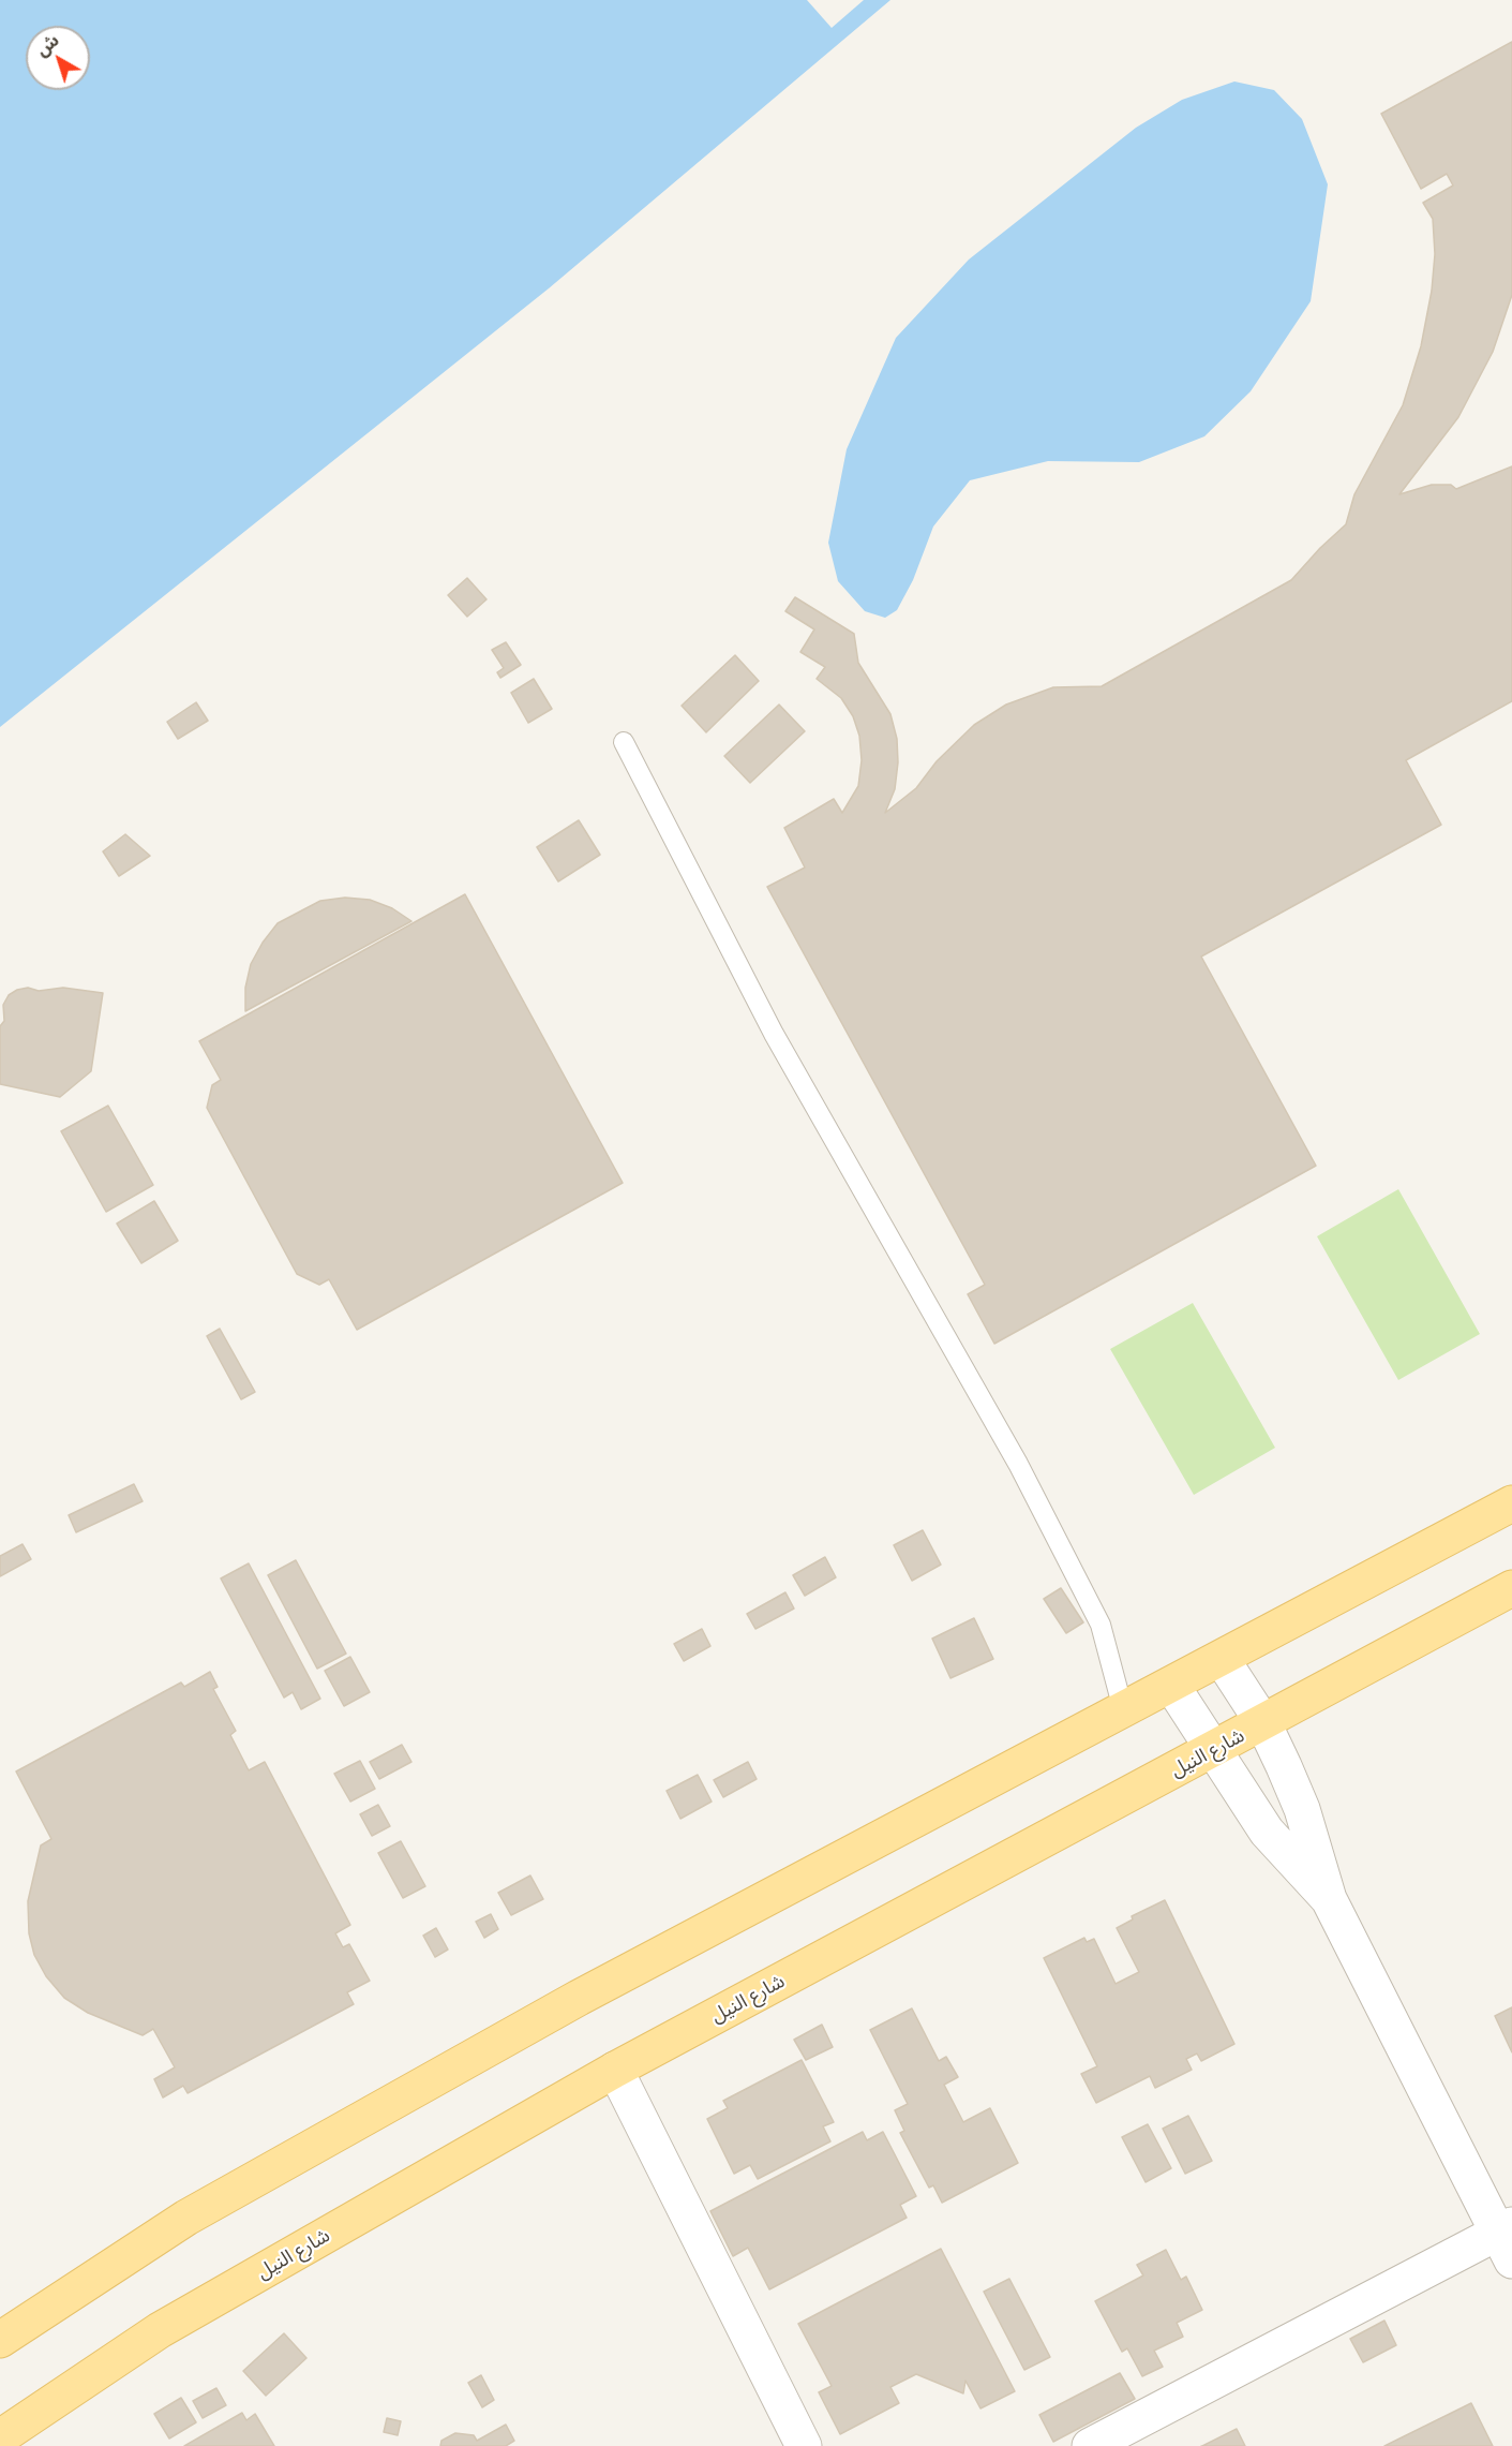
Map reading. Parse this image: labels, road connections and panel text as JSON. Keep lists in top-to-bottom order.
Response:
{
  "streets": {
    "main road": ["شارع النيل"]
  },
  "north": "top left"
}
